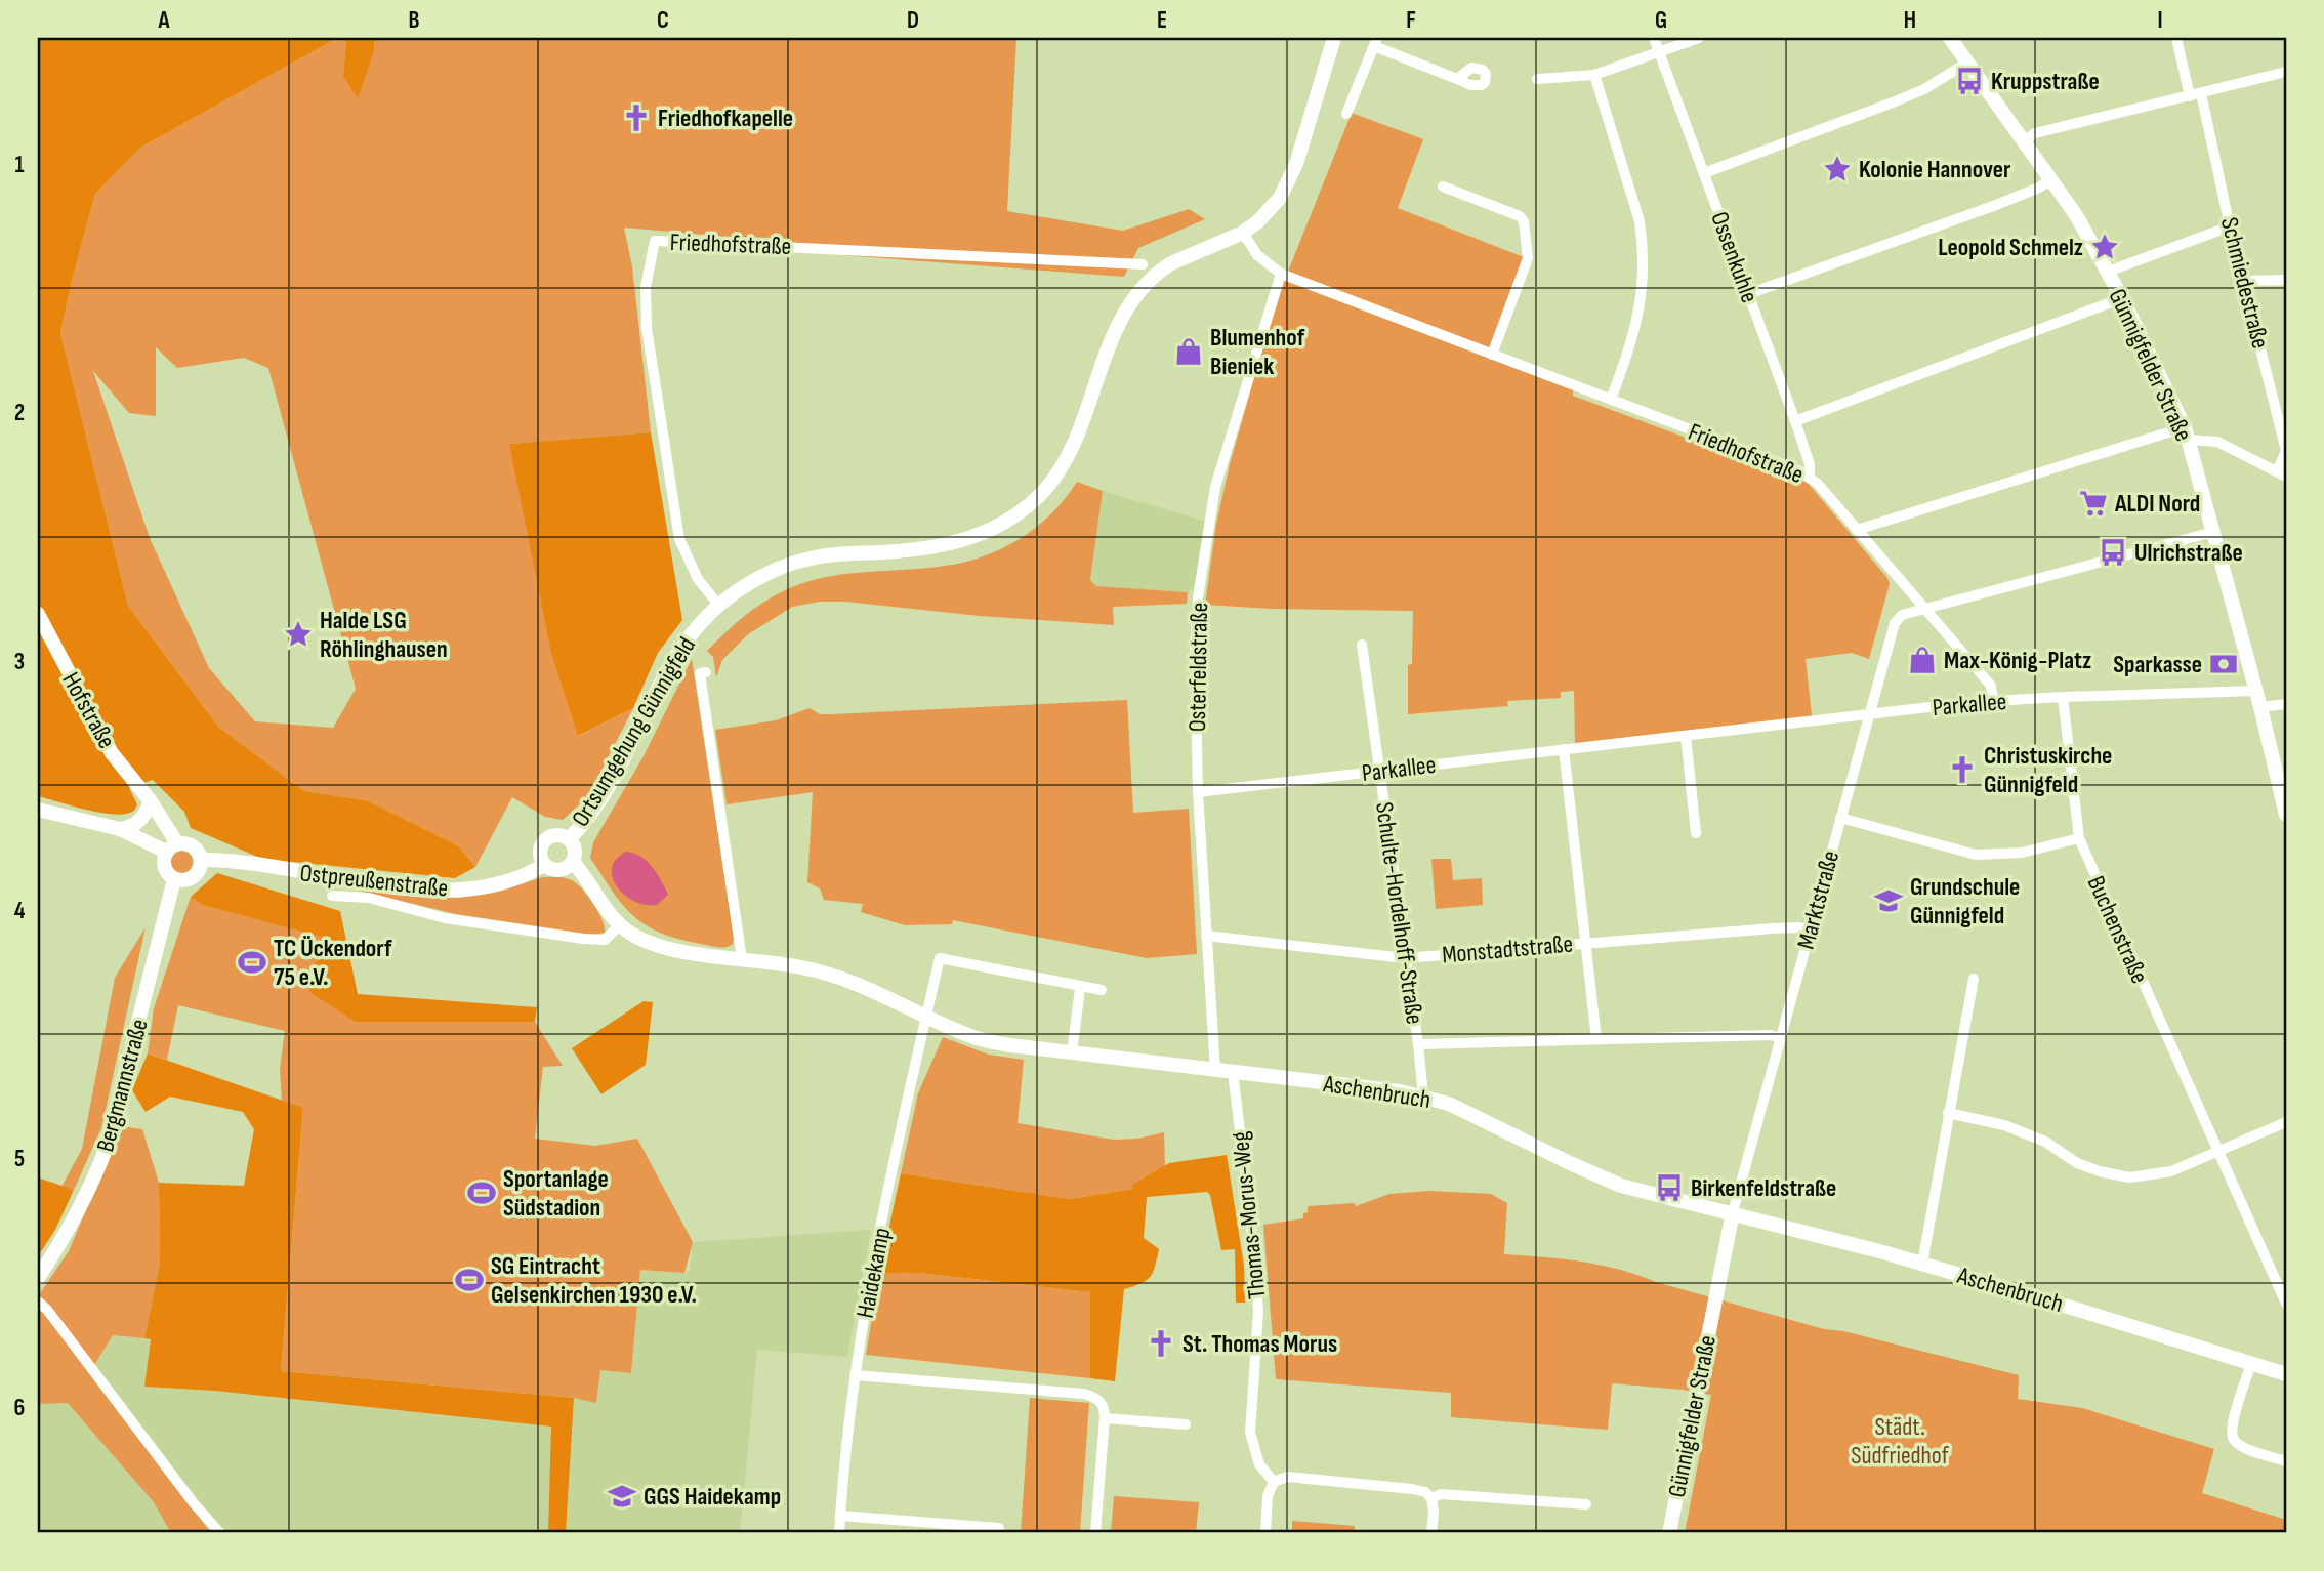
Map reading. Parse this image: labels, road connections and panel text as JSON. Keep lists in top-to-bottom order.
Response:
{
  "streets": {
    "street": [
      "Friedhofstraße",
      "Ossenkuhle",
      "Schmiedestraße",
      "Günnigfelder Straße",
      "Osterfeldstraße",
      "Parkallee",
      "Hofstraße",
      "Ortsumgehung Günnigfeld",
      "Ostpreußenstraße",
      "Marktstraße",
      "Schulte-Hordelhoff-Straße",
      "Buchenstraße",
      "Monstadtstraße",
      "Bergmannstraße",
      "Aschenbruch",
      "Thomas-Morus-Weg",
      "Haidekamp"
    ]
  },
  "crossings": [
    ["Friedhofstraße", "Ossenkuhle"],
    ["Friedhofstraße", "Osterfeldstraße"],
    ["Friedhofstraße", "Parkallee"],
    ["Friedhofstraße", "Ortsumgehung Günnigfeld"],
    ["Friedhofstraße", "Marktstraße"],
    ["Günnigfelder Straße", "Parkallee"],
    ["Günnigfelder Straße", "Marktstraße"],
    ["Günnigfelder Straße", "Aschenbruch"],
    ["Osterfeldstraße", "Parkallee"],
    ["Osterfeldstraße", "Monstadtstraße"],
    ["Osterfeldstraße", "Aschenbruch"],
    ["Parkallee", "Marktstraße"],
    ["Parkallee", "Schulte-Hordelhoff-Straße"],
    ["Parkallee", "Buchenstraße"],
    ["Hofstraße", "Ostpreußenstraße"],
    ["Hofstraße", "Bergmannstraße"],
    ["Ortsumgehung Günnigfeld", "Ostpreußenstraße"],
    ["Ostpreußenstraße", "Bergmannstraße"],
    ["Marktstraße", "Monstadtstraße"],
    ["Marktstraße", "Aschenbruch"],
    ["Schulte-Hordelhoff-Straße", "Monstadtstraße"],
    ["Schulte-Hordelhoff-Straße", "Aschenbruch"],
    ["Aschenbruch", "Thomas-Morus-Weg"]
  ],
  "parks": ["Städt. Südfriedhof"],
  "places": {
    "bus stop": ["Kruppstraße", "Ulrichstraße", "Birkenfeldstraße"],
    "church": ["Friedhofkapelle", "Christuskirche Günnigfeld", "St. Thomas Morus"],
    "place": ["Kolonie Hannover", "Leopold Schmelz", "Halde LSG Röhlinghausen"],
    "shop": ["Blumenhof Bieniek", "Max-König-Platz"],
    "supermarket": ["ALDI Nord"],
    "bank": ["Sparkasse"],
    "school or university": ["Grundschule Günnigfeld", "GGS Haidekamp"],
    "sports": ["TC Ückendorf 75 e.V.", "Sportanlage Südstadion", "SG Eintracht Gelsenkirchen 1930 e.V."]
  },
  "grid": {
    "columns": [
      "A",
      "B",
      "C",
      "D",
      "E",
      "F",
      "G",
      "H",
      "I"
    ],
    "rows": [
      "1",
      "2",
      "3",
      "4",
      "5",
      "6"
    ]
  }
}
